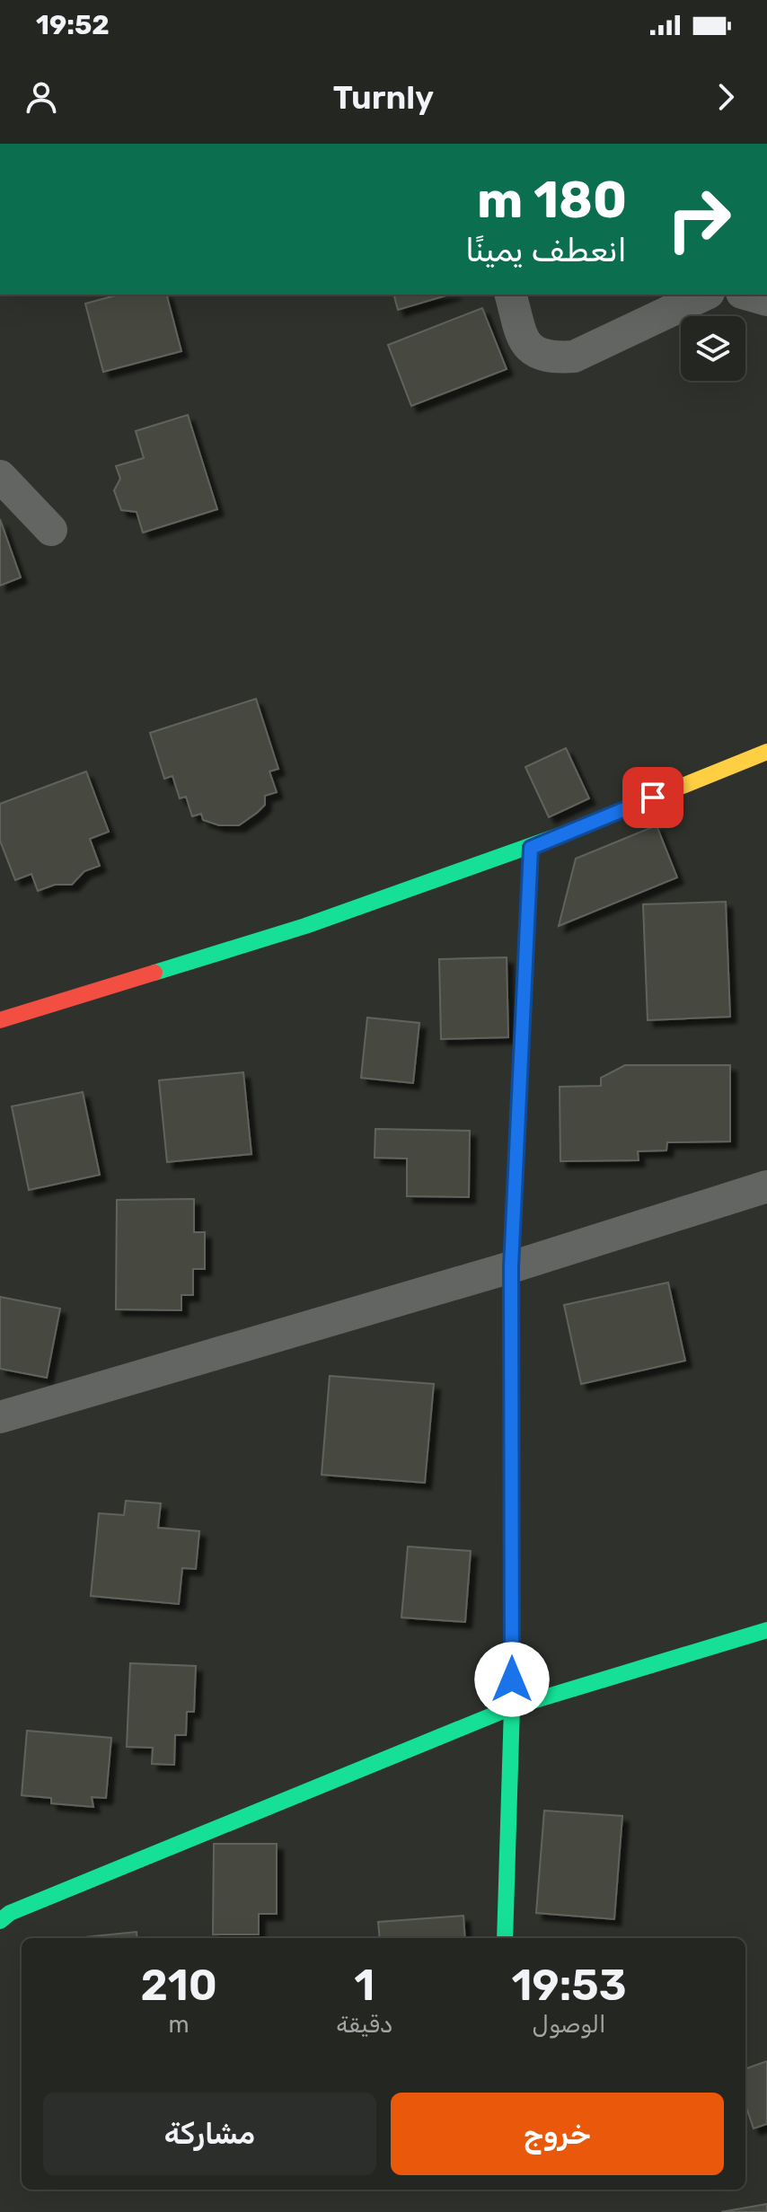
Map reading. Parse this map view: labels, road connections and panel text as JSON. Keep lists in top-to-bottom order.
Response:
{
  "page": {
    "status": "19:52",
    "header": "Turnly",
    "turn": ["180 m", "انعطف يمينًا"],
    "eta": [
      "19:53",
      "الوصول",
      "1",
      "دقيقة",
      "210",
      "m"
    ],
    "buttons": ["خروج", "مشاركة"]
  }
}
